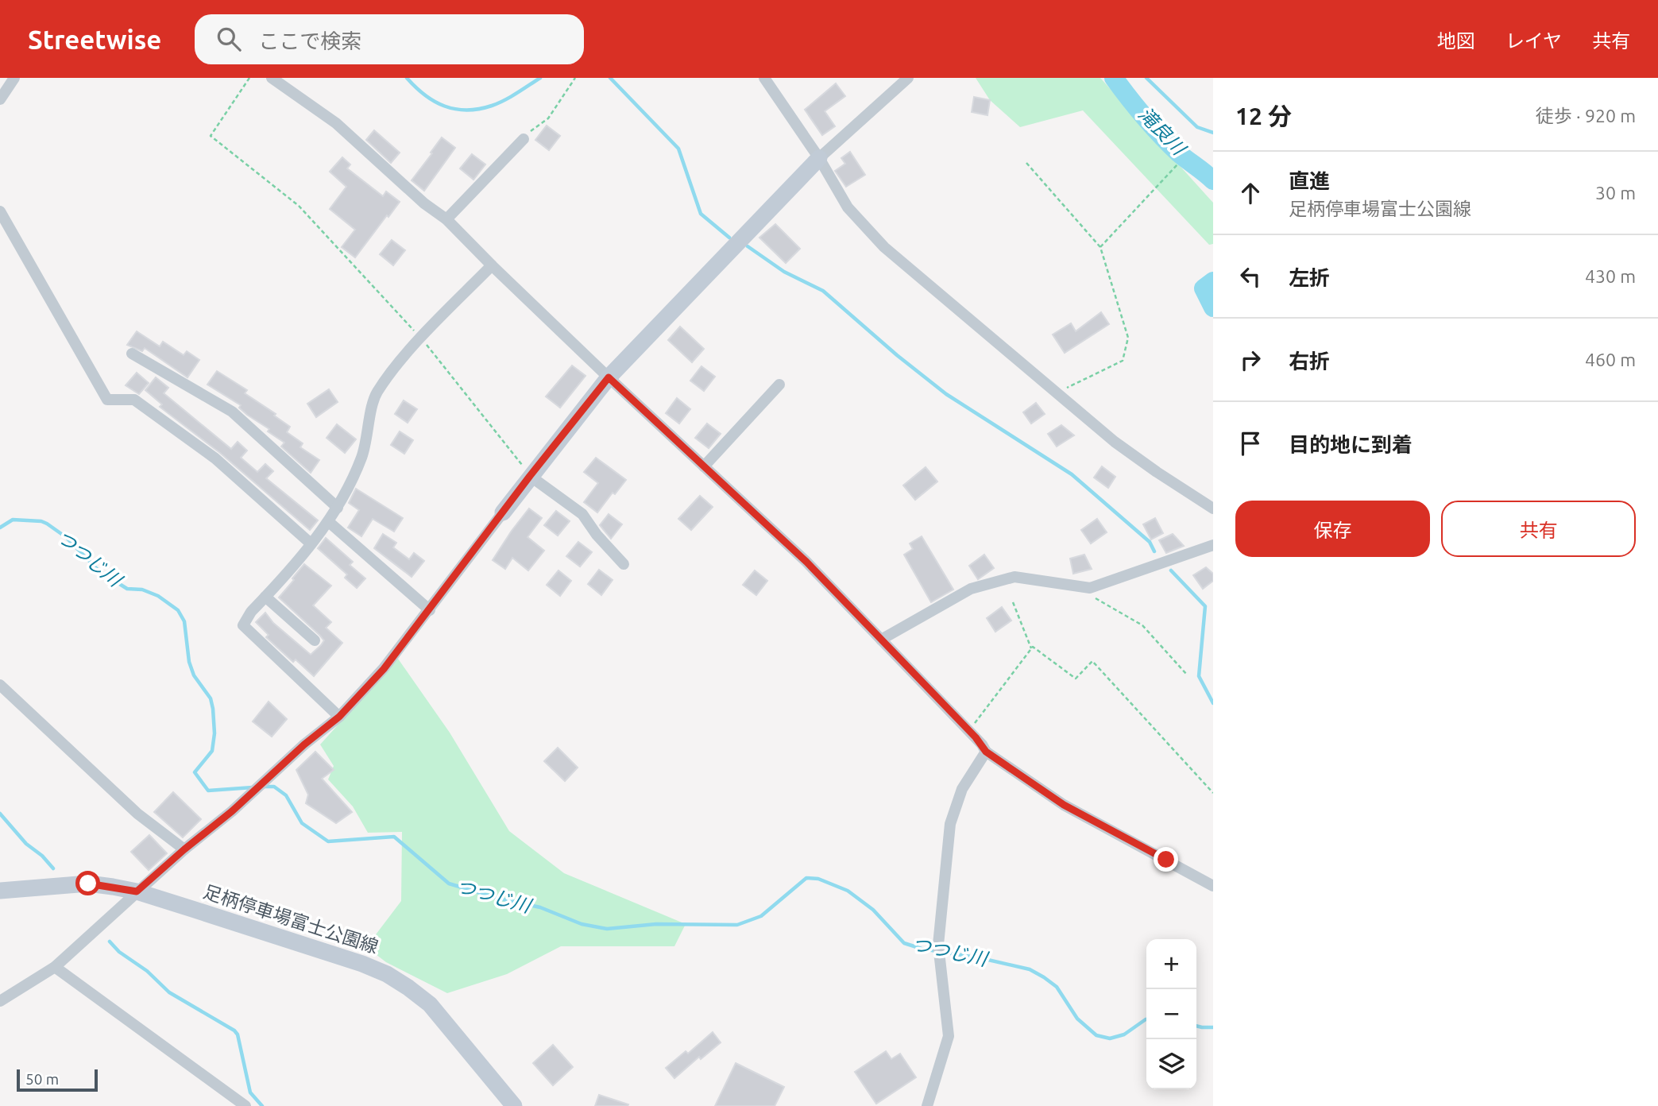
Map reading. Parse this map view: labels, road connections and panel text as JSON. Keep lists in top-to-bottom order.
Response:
{
  "streets": {
    "main road": ["足柄停車場富士公園線"]
  },
  "water": ["滝良川", "つつじ川"],
  "scale_bar": "50 m",
  "page": {
    "header": "Streetwise",
    "search": "ここで検索",
    "nav": ["地図", "レイヤ", "共有"],
    "heading": ["12 分", "徒歩 · 920 m"],
    "list": [
      ["直進", "足柄停車場富士公園線", "30 m"],
      ["左折", "430 m"],
      ["右折", "460 m"],
      "目的地に到着"
    ],
    "buttons": ["保存", "共有"],
    "map_buttons": ["+", "−"],
    "scale": "50 m"
  }
}
